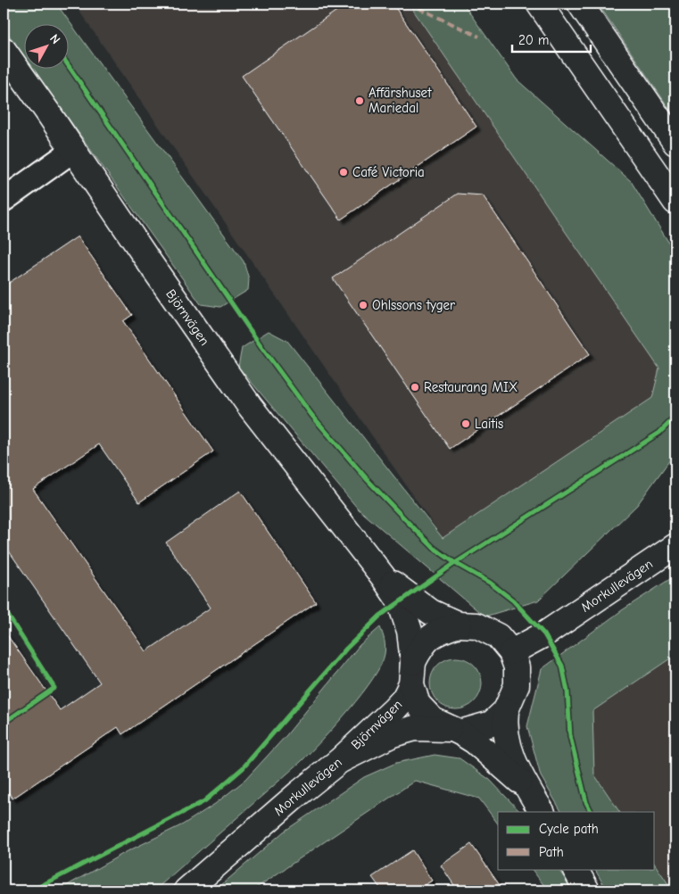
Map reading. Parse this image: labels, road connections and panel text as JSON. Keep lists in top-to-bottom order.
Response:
{
  "streets": {
    "main road": ["Björnvägen", "Morkullevägen"]
  },
  "crossings": [
    ["Björnvägen", "Morkullevägen"]
  ],
  "places": [
    "Affärshuset Mariedal",
    "Café Victoria",
    "Ohlssons tyger",
    "Restaurang MIX",
    "Laitis"
  ],
  "legend": ["Cycle path", "Path"],
  "scale_bar": "20 m",
  "north": "top right"
}
